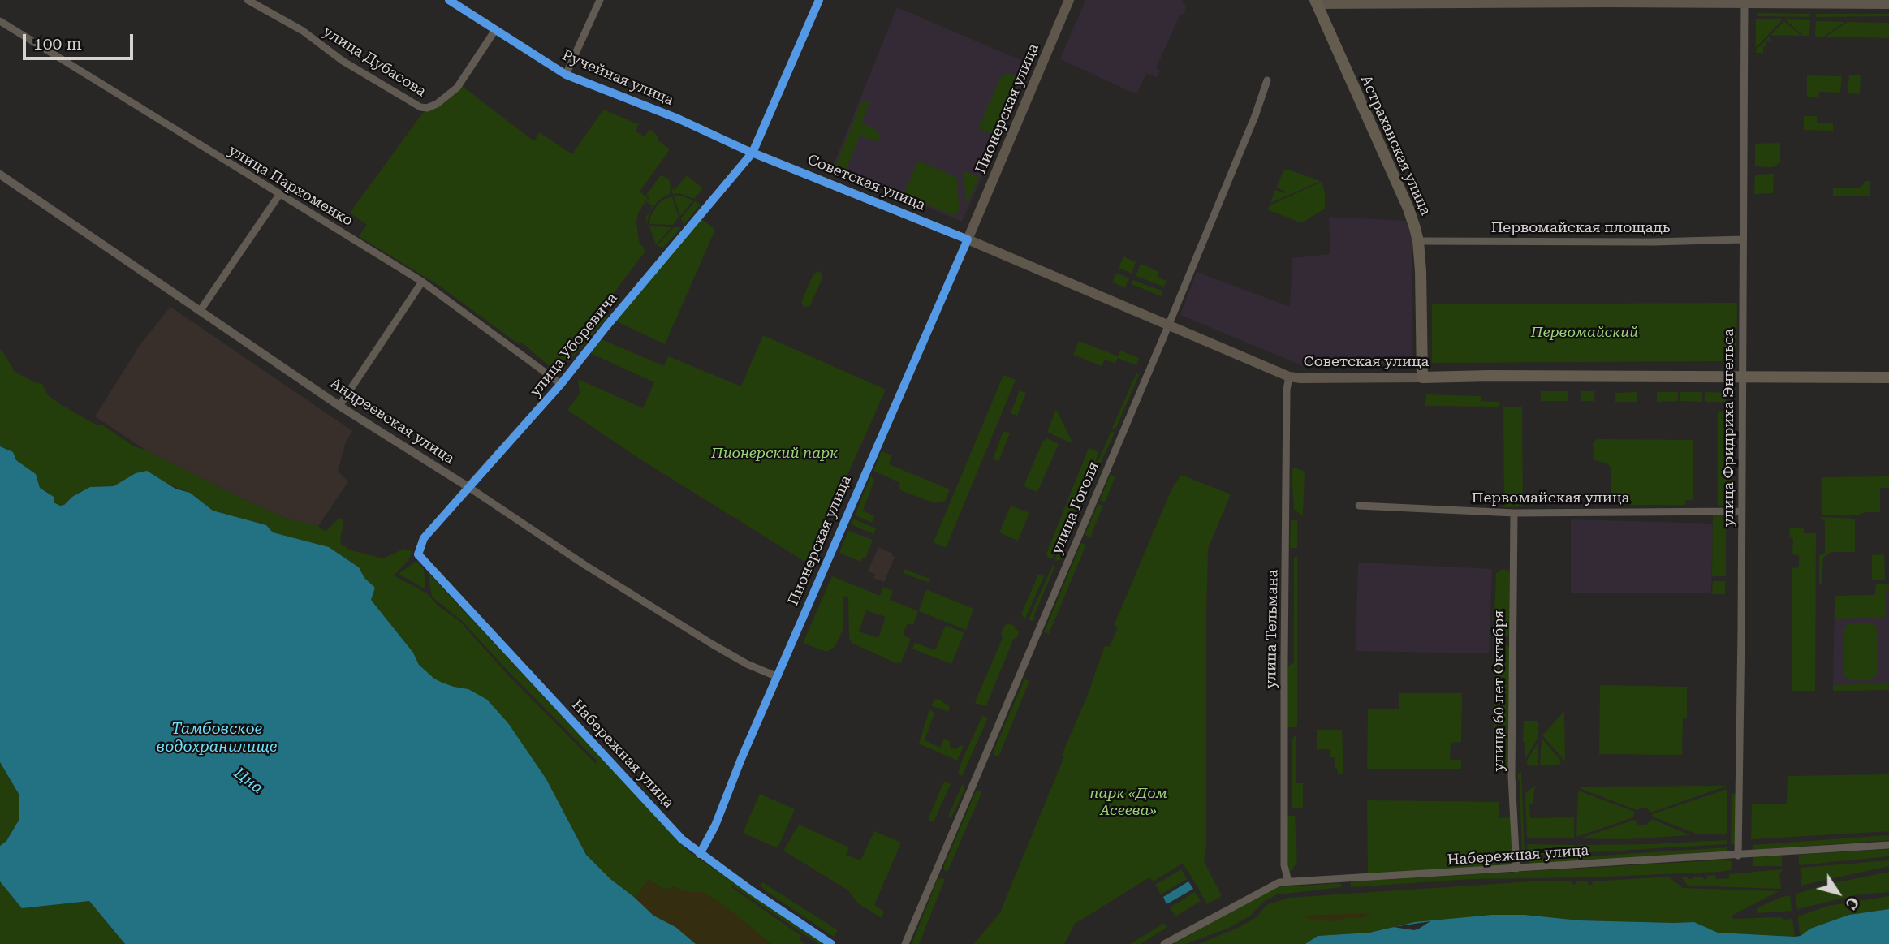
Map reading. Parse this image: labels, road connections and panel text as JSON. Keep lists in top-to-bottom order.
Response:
{
  "streets": {
    "main road": ["Пионерская улица", "Астраханская улица", "Советская улица"],
    "street": [
      "улица Дубасова",
      "Ручейная улица",
      "улица Пархоменко",
      "Первомайская площадь",
      "улица Уборевича",
      "Андреевская улица",
      "улица Фридриха Энгельса",
      "Первомайская улица",
      "улица Гоголя",
      "улица Тельмана",
      "улица 60 лет Октября",
      "Набережная улица"
    ]
  },
  "crossings": [
    ["улица Дубасова", "Ручейная улица"],
    ["Ручейная улица", "Советская улица"],
    ["Ручейная улица", "улица Уборевича"],
    ["Пионерская улица", "Советская улица"],
    ["Пионерская улица", "Андреевская улица"],
    ["Пионерская улица", "Набережная улица"],
    ["Астраханская улица", "Советская улица"],
    ["Астраханская улица", "Первомайская площадь"],
    ["Советская улица", "улица Уборевича"],
    ["Советская улица", "улица Фридриха Энгельса"],
    ["Советская улица", "улица Гоголя"],
    ["Советская улица", "улица Тельмана"],
    ["улица Пархоменко", "улица Уборевича"],
    ["Первомайская площадь", "улица Фридриха Энгельса"],
    ["улица Уборевича", "Андреевская улица"],
    ["улица Уборевича", "Набережная улица"],
    ["улица Фридриха Энгельса", "Первомайская улица"],
    ["улица Фридриха Энгельса", "Набережная улица"],
    ["Первомайская улица", "улица 60 лет Октября"],
    ["улица Тельмана", "Набережная улица"],
    ["улица 60 лет Октября", "Набережная улица"]
  ],
  "water": ["Тамбовское водохранилище", "Цна"],
  "parks": ["Первомайский", "Пионерский парк", "парк «Дом Асеева»"],
  "scale_bar": "100 m",
  "north": "bottom right"
}
